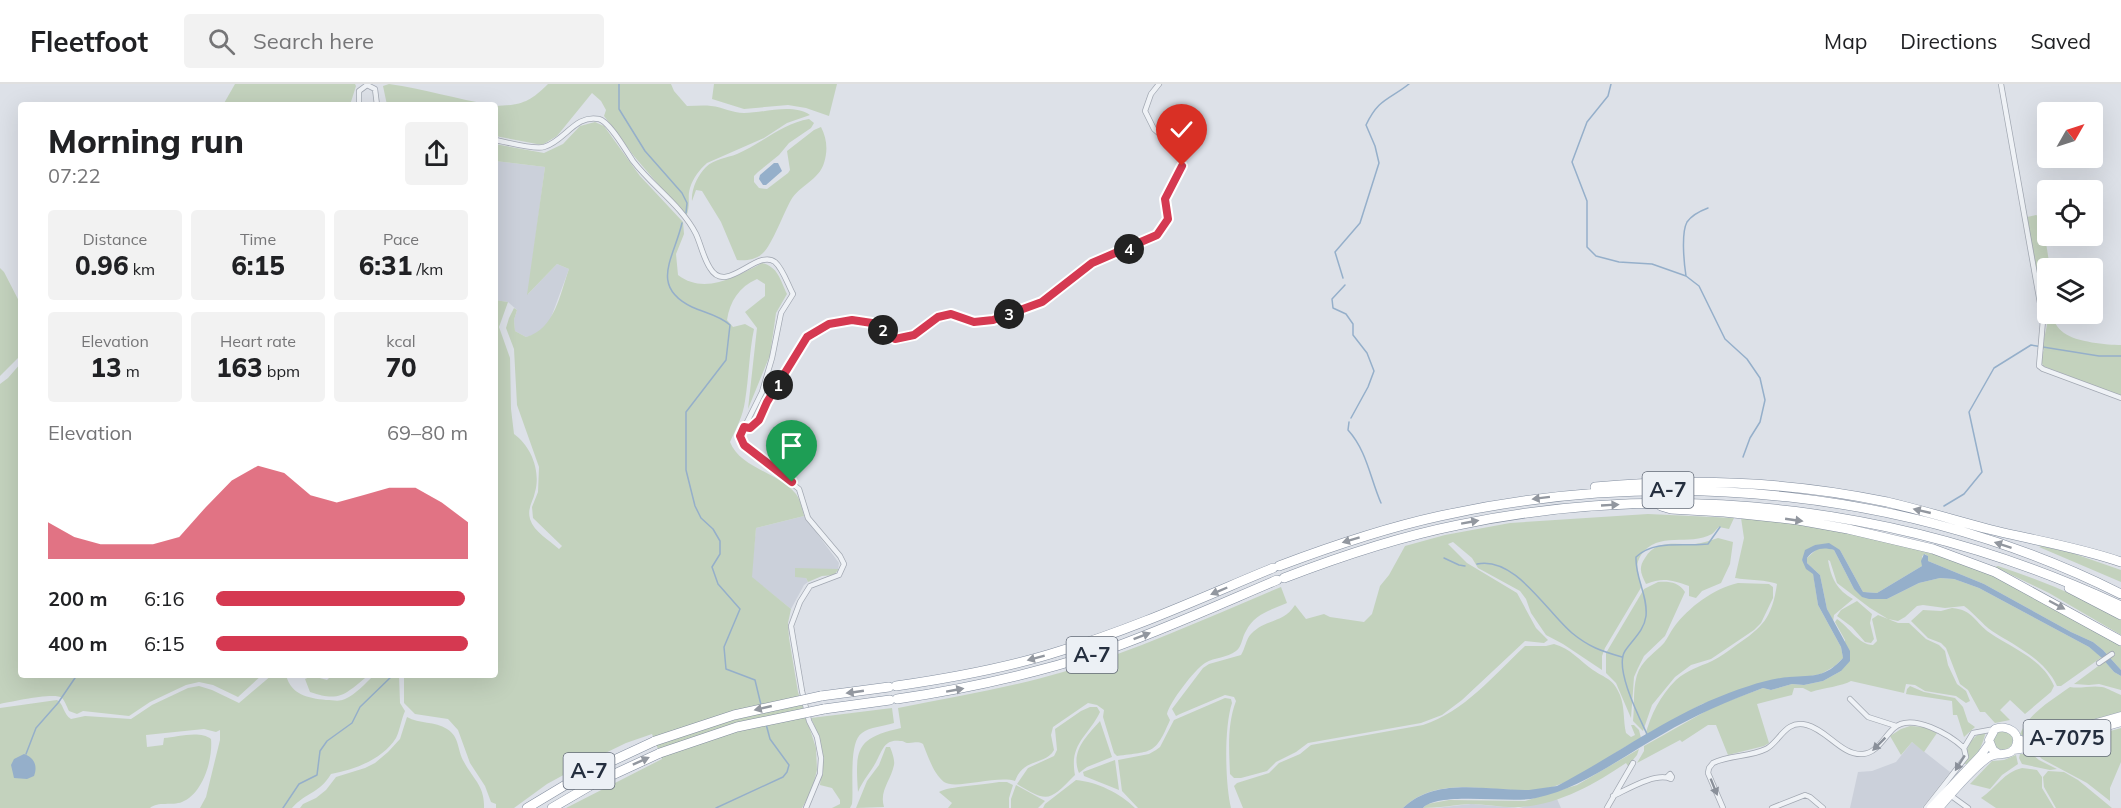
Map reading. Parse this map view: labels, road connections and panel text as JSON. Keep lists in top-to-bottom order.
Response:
{
  "streets": {
    "highway": ["A-7"],
    "main road": ["A-7075"]
  },
  "north": "top right",
  "page": {
    "header": "Fleetfoot",
    "search": "Search here",
    "nav": ["Map", "Directions", "Saved"],
    "heading": ["Morning run", "07:22"],
    "stats": [
      ["Distance", "0.96 km"],
      ["Time", "6:15"],
      ["Pace", "6:31 /km"],
      ["Elevation", "13 m"],
      ["Heart rate", "163 bpm"],
      ["kcal", "70"]
    ],
    "pins": [
      "4",
      "3",
      "2",
      "1"
    ],
    "chart": ["Elevation", "69–80 m"],
    "list": [
      {
        "name": "200 m",
        "note": "6:16"
      },
      {
        "name": "400 m",
        "note": "6:15"
      }
    ]
  }
}
